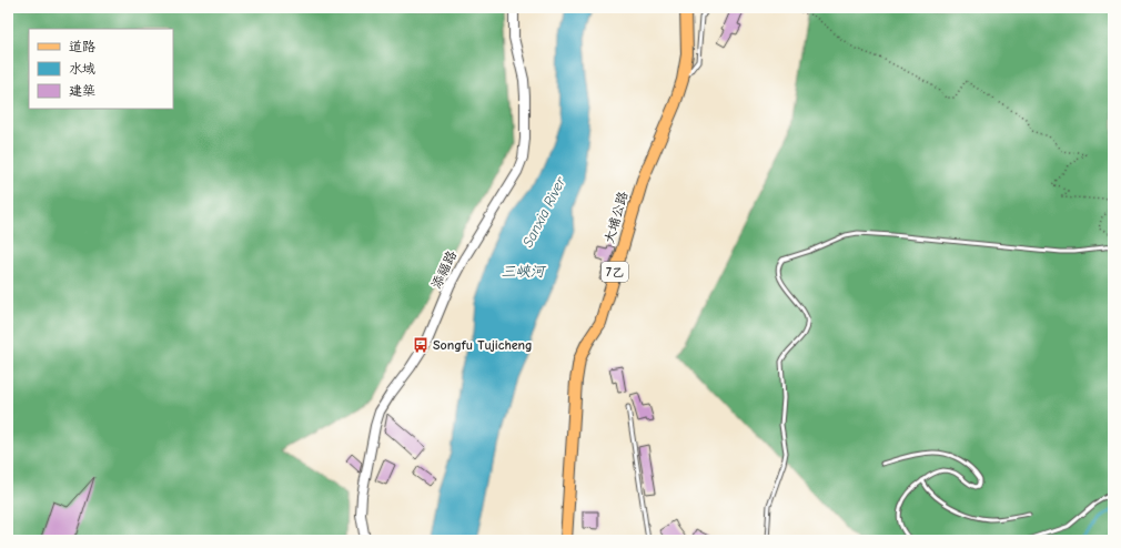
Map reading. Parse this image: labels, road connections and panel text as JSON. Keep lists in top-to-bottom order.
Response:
{
  "streets": {
    "main road": ["大埔公路", "7乙"],
    "street": ["添福路"]
  },
  "water": ["Sanxia River", "三峽河"],
  "places": {
    "bus stop": ["Songfu Tujicheng"]
  },
  "legend": ["道路", "水域", "建築"]
}
